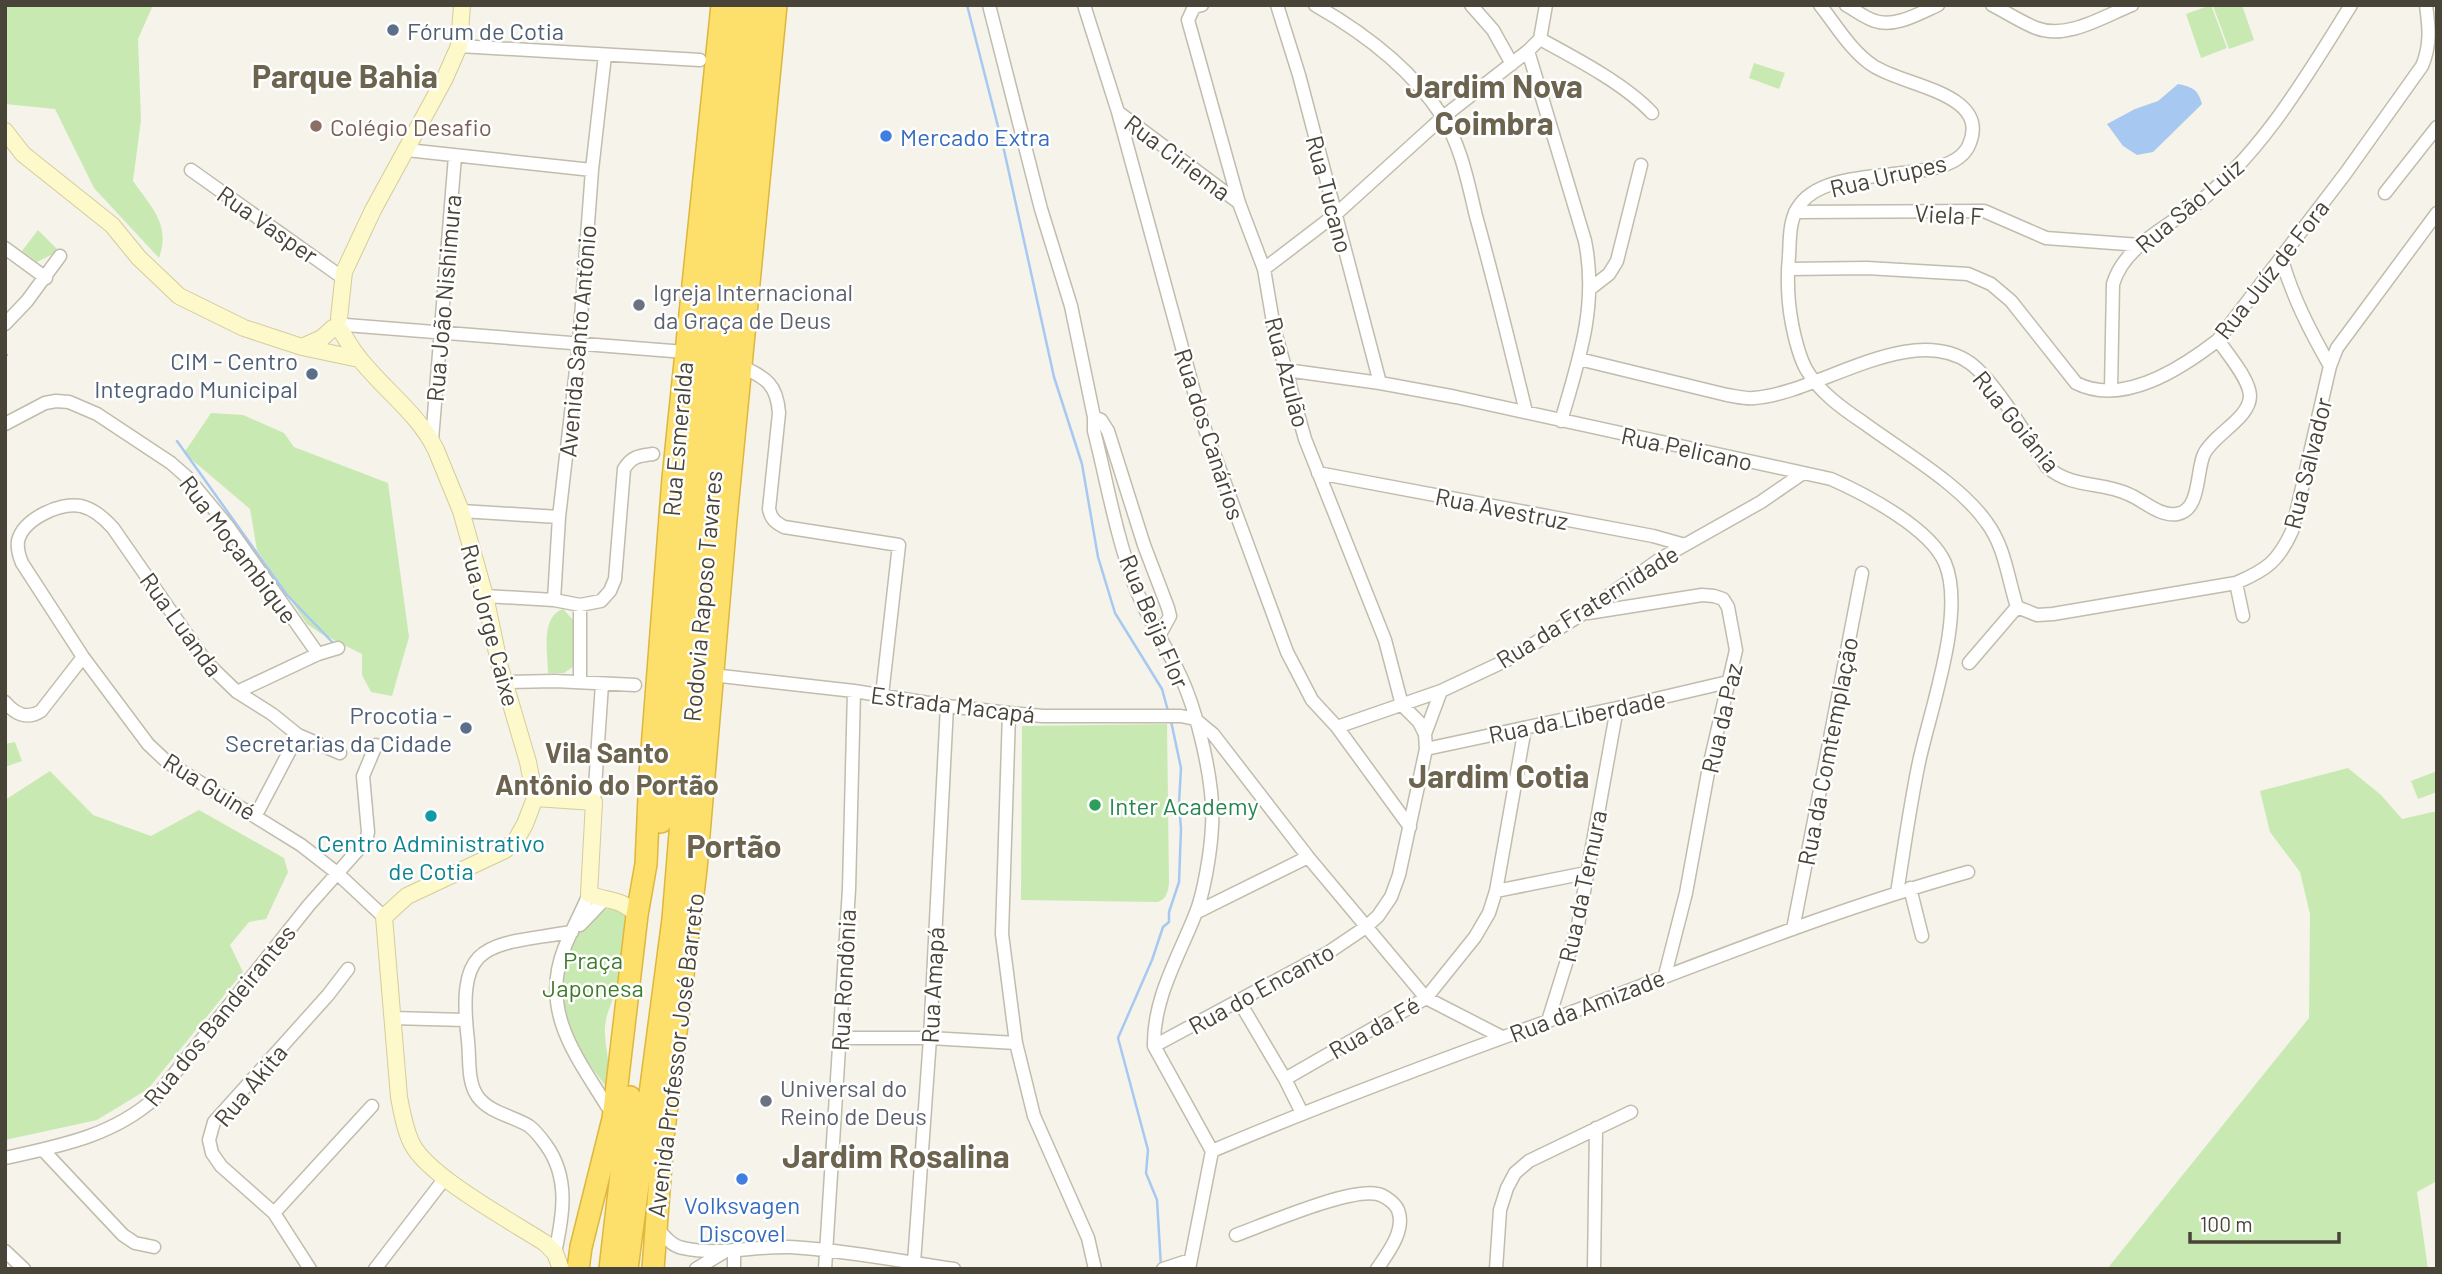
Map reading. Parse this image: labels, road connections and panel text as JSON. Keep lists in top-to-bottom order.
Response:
{
  "streets": {
    "highway": ["Rua Esmeralda", "Rodovia Raposo Tavares", "Avenida Professor José Barreto"],
    "main road": ["Rua Jorge Caixe"],
    "street": [
      "Rua Ciriema",
      "Rua Urupes",
      "Rua Tucano",
      "Rua São Luiz",
      "Viela F",
      "Rua Vasper",
      "Rua Juíz de Fora",
      "Rua João Nishimura",
      "Avenida Santo Antônio",
      "Rua Azulão",
      "Rua Goiânia",
      "Rua dos Canários",
      "Rua Pelicano",
      "Rua Salvador",
      "Rua Avestruz",
      "Rua Moçambique",
      "Rua da Fraternidade",
      "Rua Beija Flor",
      "Rua Luanda",
      "Estrada Macapá",
      "Rua da Liberdade",
      "Rua da Paz",
      "Rua da Comtemplação",
      "Rua Guiné",
      "Rua da Ternura",
      "Rua Rondônia",
      "Rua Amapá",
      "Rua do Encanto",
      "Rua da Amizade",
      "Rua dos Bandeirantes",
      "Rua da Fé",
      "Rua Akita"
    ]
  },
  "crossings": [
    ["Rua Ciriema", "Rua Azulão"],
    ["Rua Ciriema", "Rua dos Canários"],
    ["Rua Urupes", "Viela F"],
    ["Rua Tucano", "Rua Pelicano"],
    ["Rua São Luiz", "Viela F"],
    ["Rua São Luiz", "Rua Juíz de Fora"],
    ["Rua Juíz de Fora", "Rua Goiânia"],
    ["Rua João Nishimura", "Rua Jorge Caixe"],
    ["Rua Azulão", "Rua Pelicano"],
    ["Rua Azulão", "Rua Avestruz"],
    ["Rua Azulão", "Rua da Fraternidade"],
    ["Rua dos Canários", "Rua da Fraternidade"],
    ["Rua Pelicano", "Rua da Fraternidade"],
    ["Rua Pelicano", "Rua da Amizade"],
    ["Rua Avestruz", "Rua da Fraternidade"],
    ["Rua da Fraternidade", "Rua da Paz"],
    ["Rua Beija Flor", "Estrada Macapá"],
    ["Rua Beija Flor", "Rua do Encanto"],
    ["Rua Beija Flor", "Rua da Amizade"],
    ["Rua Beija Flor", "Rua da Fé"],
    ["Rua Luanda", "Rua Guiné"],
    ["Estrada Macapá", "Rua Rondônia"],
    ["Estrada Macapá", "Rua Amapá"],
    ["Estrada Macapá", "Avenida Professor José Barreto"],
    ["Rua da Liberdade", "Rua da Paz"],
    ["Rua da Liberdade", "Rua da Ternura"],
    ["Rua da Liberdade", "Rua da Fé"],
    ["Rua da Paz", "Rua da Amizade"],
    ["Rua da Comtemplação", "Rua da Amizade"],
    ["Rua Guiné", "Rua dos Bandeirantes"],
    ["Rua da Ternura", "Rua da Amizade"]
  ],
  "districts": [
    "Parque Bahia",
    "Jardim Nova Coimbra",
    "Vila Santo Antônio do Portão",
    "Jardim Cotia",
    "Portão",
    "Jardim Rosalina"
  ],
  "parks": ["Praça Japonesa"],
  "places": [
    "Fórum de Cotia",
    "Colégio Desafio",
    "Mercado Extra",
    "Igreja Internacional da Graça de Deus",
    "CIM - Centro Integrado Municipal",
    "Procotia - Secretarias da Cidade",
    "Inter Academy",
    "Centro Administrativo de Cotia",
    "Universal do Reino de Deus",
    "Volksvagen Discovel"
  ],
  "scale_bar": "100 m"
}
